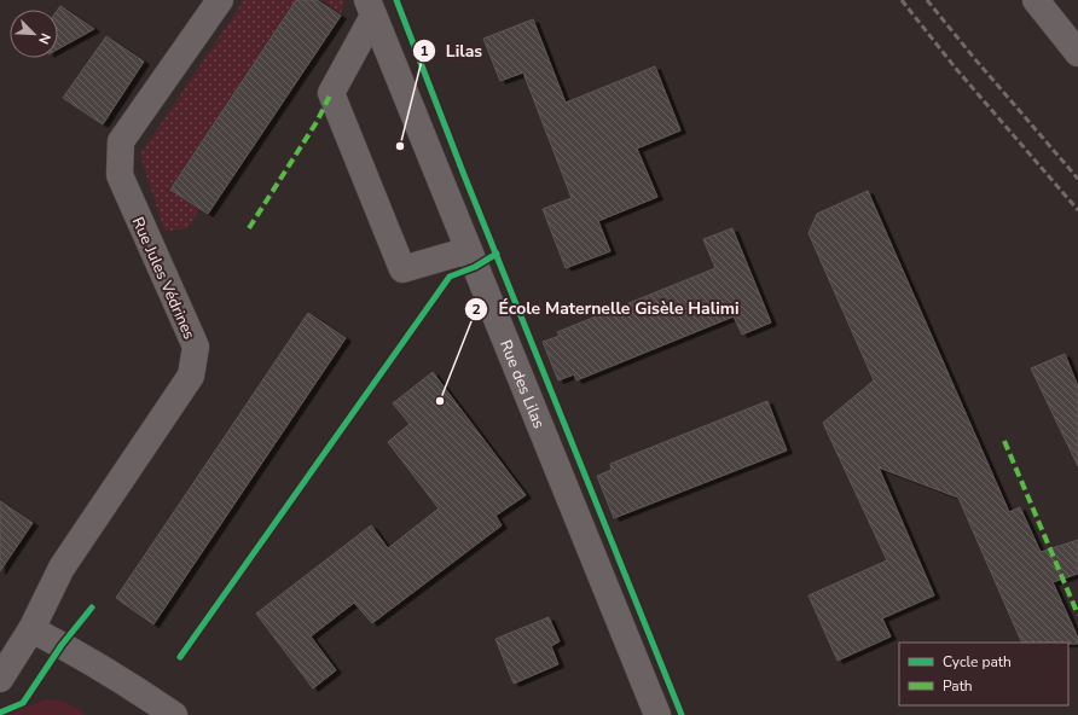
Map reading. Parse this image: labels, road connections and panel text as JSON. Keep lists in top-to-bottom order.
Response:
{
  "streets": {
    "street": ["Rue Jules Védrines", "Rue des Lilas"]
  },
  "places": ["Lilas", "École Maternelle Gisèle Halimi"],
  "legend": ["Cycle path", "Path"],
  "north": "bottom right"
}
